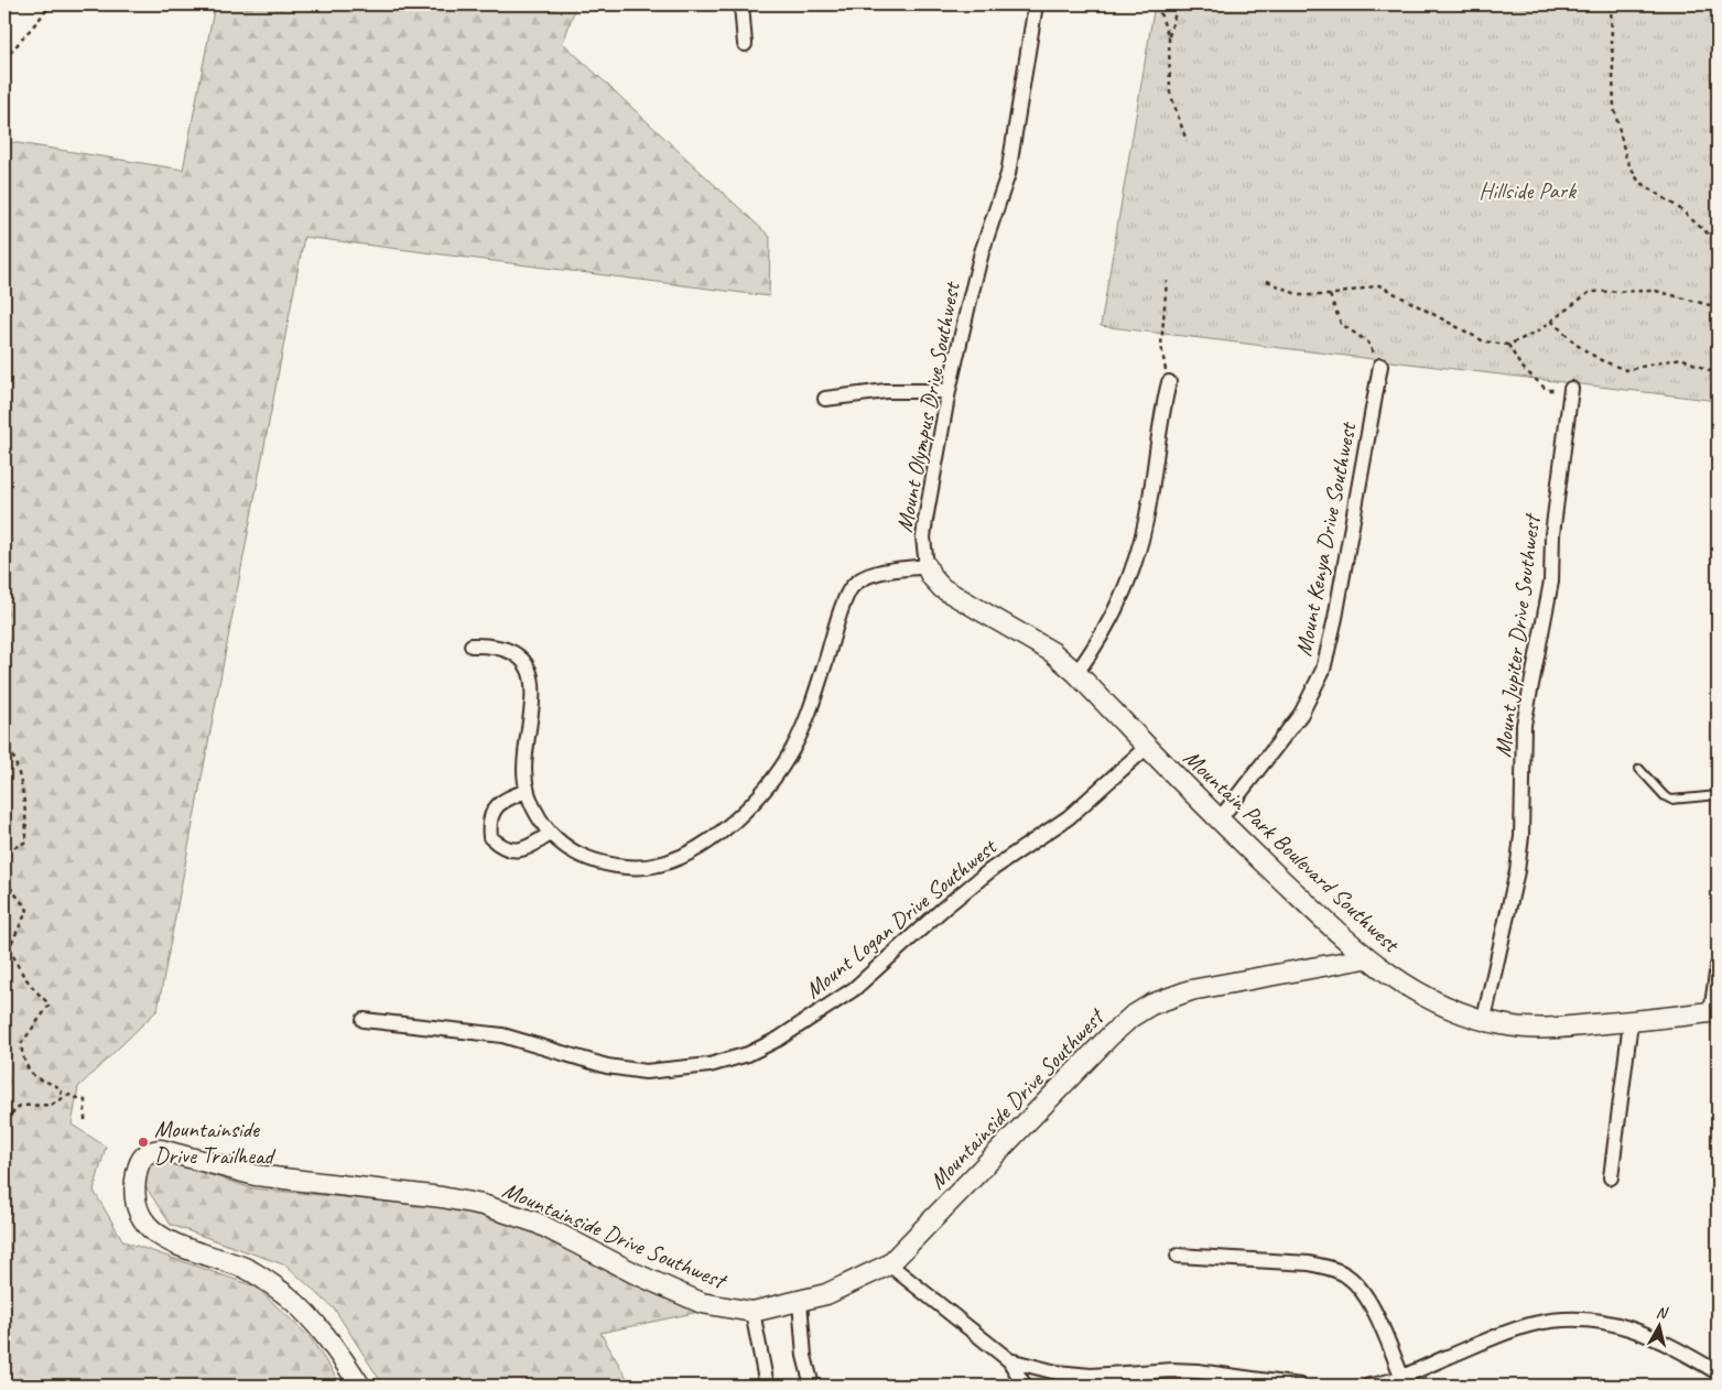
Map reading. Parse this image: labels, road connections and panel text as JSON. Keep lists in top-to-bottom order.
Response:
{
  "streets": {
    "street": [
      "Mount Olympus Drive Southwest",
      "Mount Kenya Drive Southwest",
      "Mount Jupiter Drive Southwest",
      "Mountain Park Boulevard Southwest",
      "Mount Logan Drive Southwest",
      "Mountainside Drive Southwest"
    ]
  },
  "crossings": [
    ["Mount Olympus Drive Southwest", "Mountain Park Boulevard Southwest"],
    ["Mount Kenya Drive Southwest", "Mountain Park Boulevard Southwest"],
    ["Mount Jupiter Drive Southwest", "Mountain Park Boulevard Southwest"],
    ["Mountain Park Boulevard Southwest", "Mount Logan Drive Southwest"],
    ["Mountain Park Boulevard Southwest", "Mountainside Drive Southwest"]
  ],
  "parks": ["Hillside Park"],
  "places": ["Mountainside Drive Trailhead"],
  "north": "top"
}
